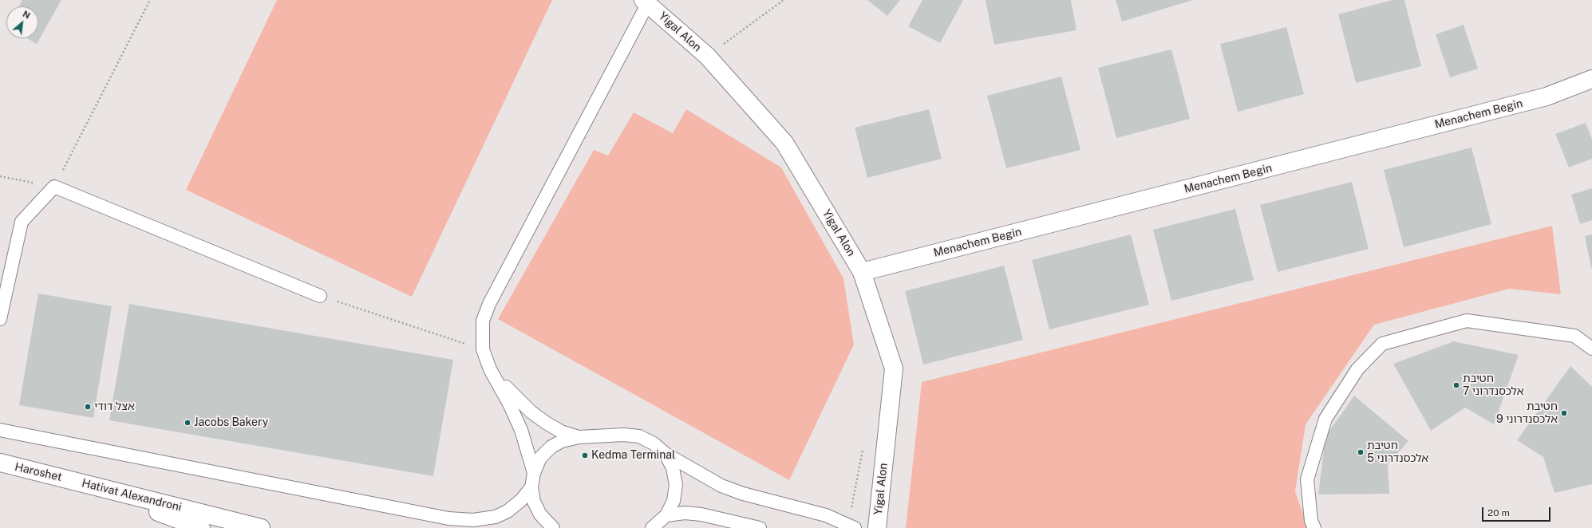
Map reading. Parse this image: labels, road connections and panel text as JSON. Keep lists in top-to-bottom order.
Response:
{
  "streets": {
    "street": [
      "Yigal Alon",
      "Menachem Begin",
      "Haroshet",
      "Hativat Alexandroni"
    ]
  },
  "crossings": [
    ["Yigal Alon", "Menachem Begin"],
    ["Haroshet", "Hativat Alexandroni"]
  ],
  "places": [
    "חטיבת אלכסנדרוני 7",
    "אצל דודי",
    "חטיבת אלכסנדרוני 9",
    "Jacobs Bakery",
    "חטיבת אלכסנדרוני 5",
    "Kedma Terminal"
  ],
  "scale_bar": "20 m",
  "north": "top right"
}
